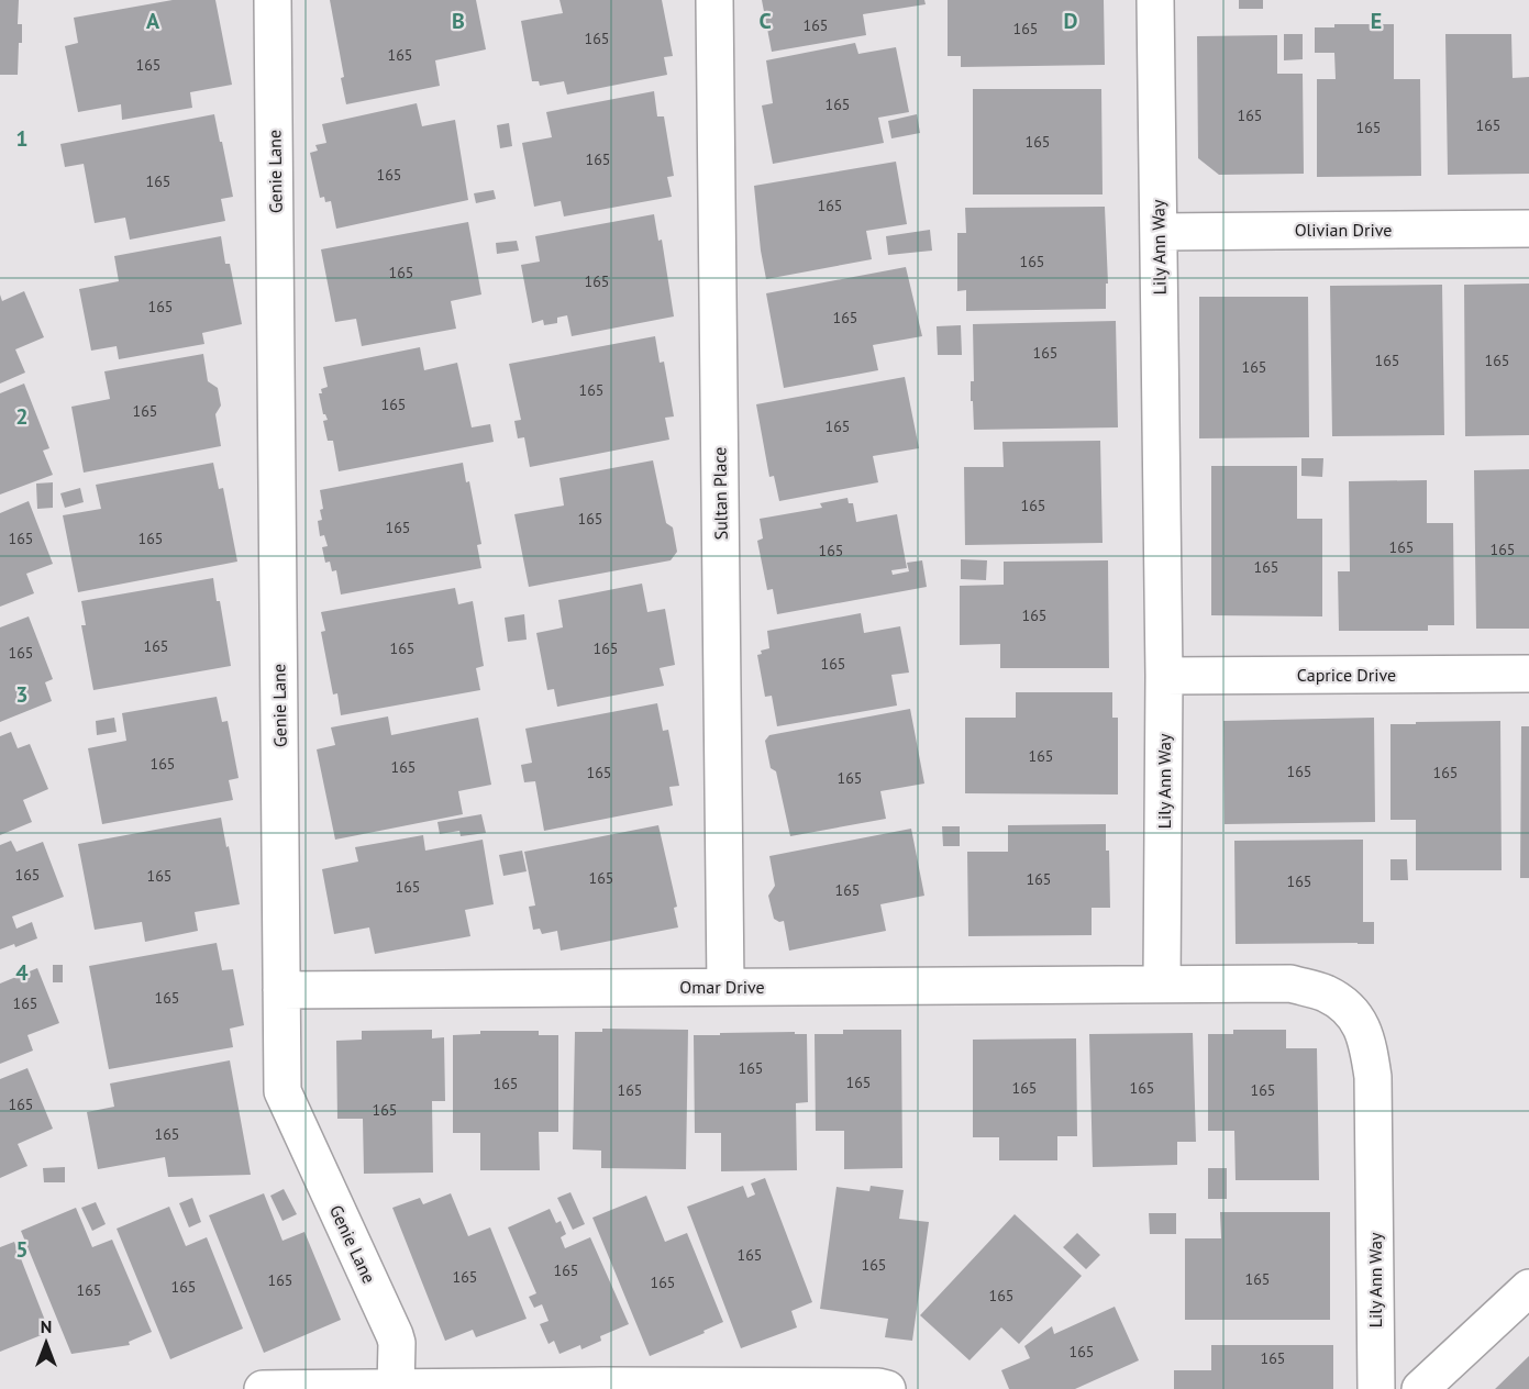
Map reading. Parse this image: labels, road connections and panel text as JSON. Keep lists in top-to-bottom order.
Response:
{
  "streets": {
    "lane": [
      "Genie Lane",
      "Olivian Drive",
      "Lily Ann Way",
      "Sultan Place",
      "Caprice Drive",
      "Omar Drive"
    ]
  },
  "crossings": [
    ["Genie Lane", "Omar Drive"],
    ["Olivian Drive", "Lily Ann Way"],
    ["Lily Ann Way", "Caprice Drive"],
    ["Lily Ann Way", "Omar Drive"],
    ["Sultan Place", "Omar Drive"]
  ],
  "house_numbers": [
    "165",
    "165",
    "165",
    "165",
    "165",
    "165",
    "165",
    "165",
    "165",
    "165",
    "165",
    "165",
    "165",
    "165",
    "165",
    "165",
    "165",
    "165",
    "165",
    "165",
    "165",
    "165",
    "165",
    "165",
    "165",
    "165",
    "165",
    "165",
    "165",
    "165",
    "165",
    "165",
    "165",
    "165",
    "165",
    "165",
    "165",
    "165",
    "165",
    "165",
    "165",
    "165",
    "165",
    "165",
    "165",
    "165",
    "165",
    "165",
    "165",
    "165",
    "165",
    "165",
    "165",
    "165",
    "165",
    "165",
    "165",
    "165",
    "165",
    "165",
    "165",
    "165",
    "165",
    "165",
    "165",
    "165",
    "165",
    "165",
    "165",
    "165",
    "165",
    "165",
    "165",
    "165",
    "165",
    "165",
    "165",
    "165",
    "165",
    "165"
  ],
  "north": "top",
  "grid": {
    "columns": [
      "A",
      "B",
      "C",
      "D",
      "E"
    ],
    "rows": [
      "1",
      "2",
      "3",
      "4",
      "5"
    ]
  }
}
